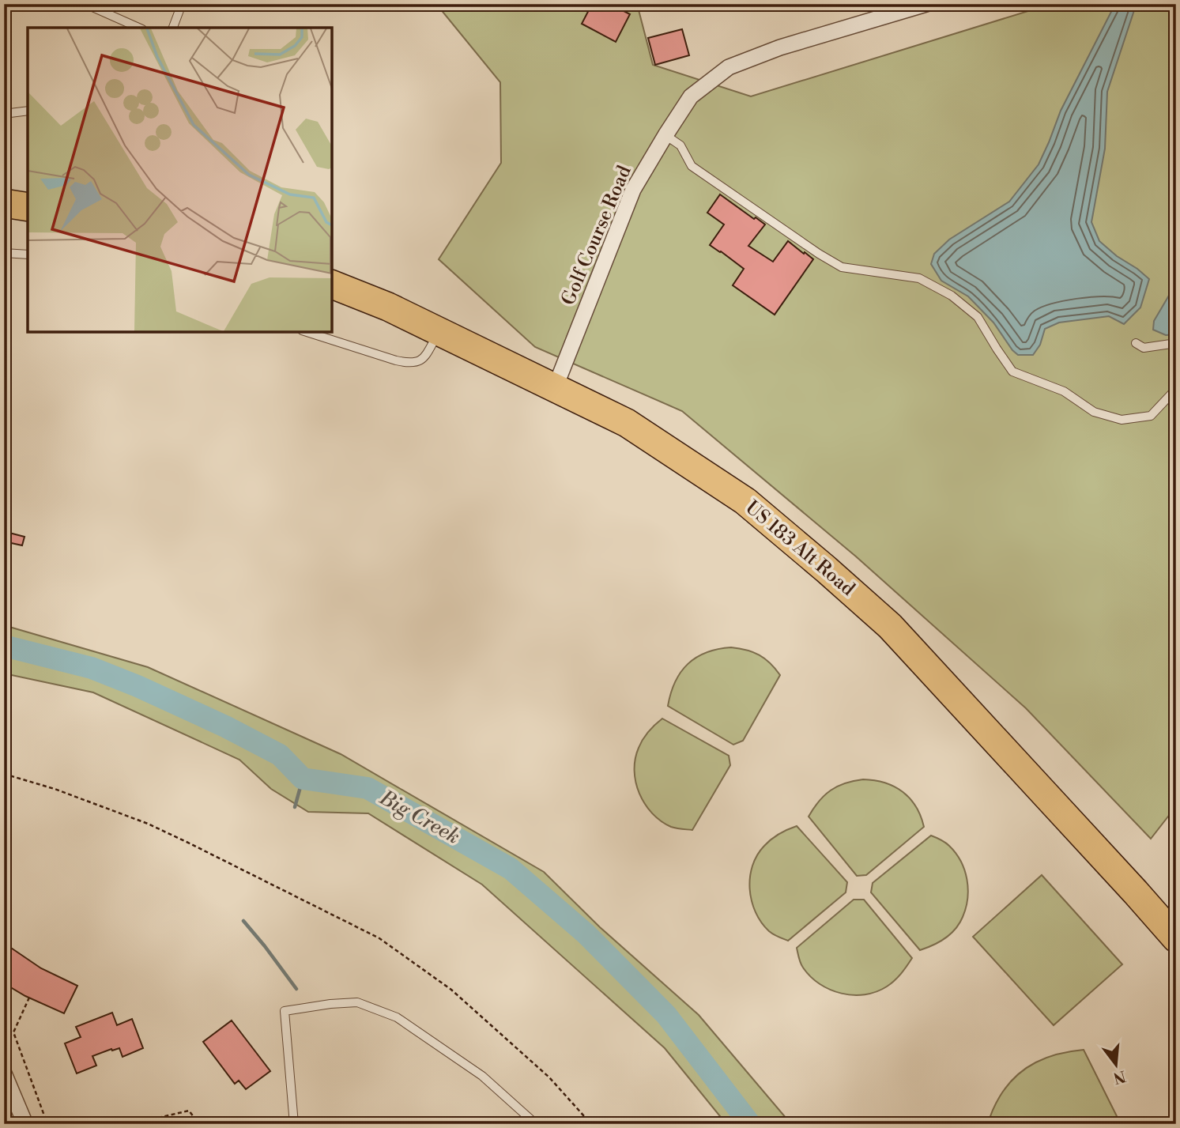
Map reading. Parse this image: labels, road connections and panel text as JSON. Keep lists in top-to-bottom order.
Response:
{
  "streets": {
    "highway": ["US 183 Alt Road"],
    "street": ["Golf Course Road"]
  },
  "crossings": [
    ["Golf Course Road", "US 183 Alt Road"]
  ],
  "water": ["Big Creek"],
  "north": "bottom"
}
